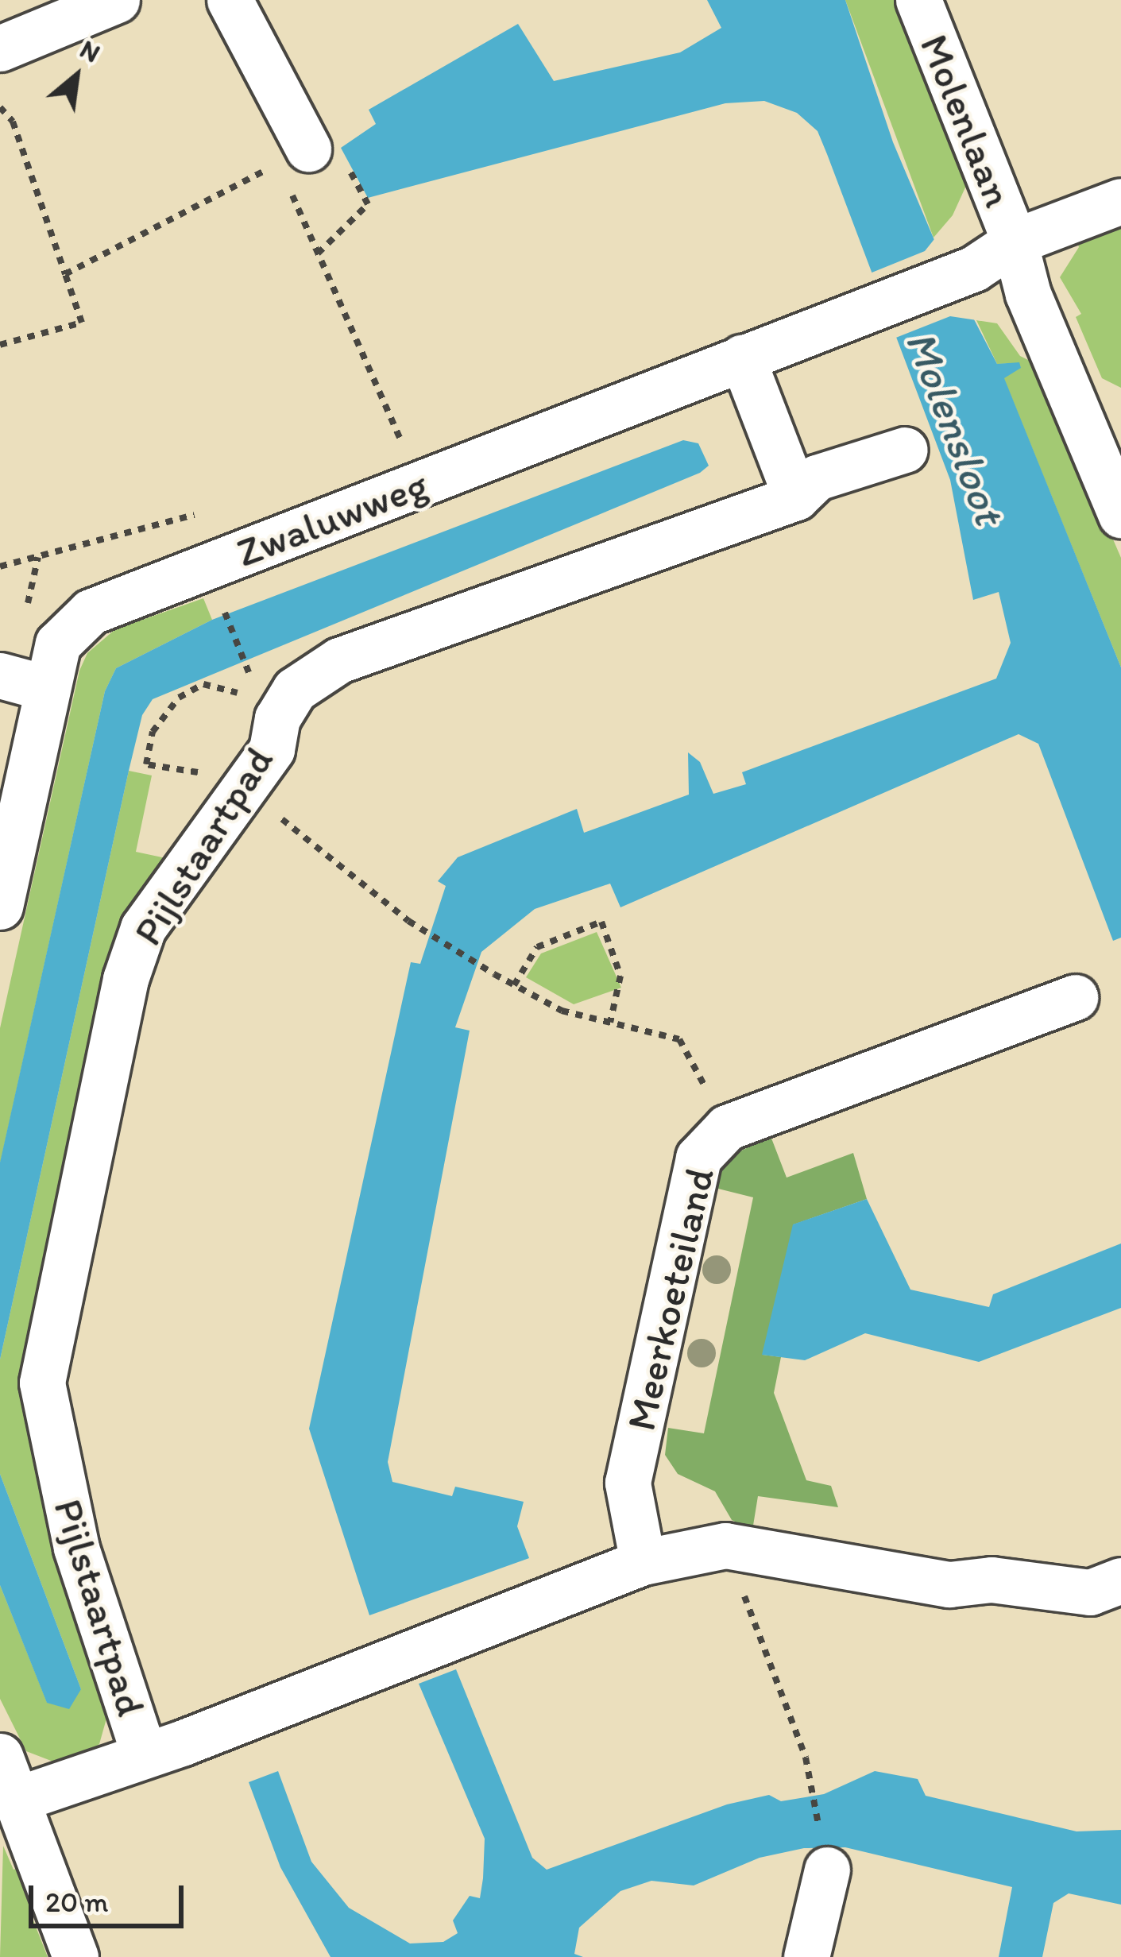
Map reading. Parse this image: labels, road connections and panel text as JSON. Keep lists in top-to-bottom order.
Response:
{
  "streets": {
    "street": [
      "Molenlaan",
      "Zwaluwweg",
      "Pijlstaartpad",
      "Meerkoeteiland"
    ]
  },
  "crossings": [
    ["Molenlaan", "Zwaluwweg"]
  ],
  "water": ["Molensloot"],
  "scale_bar": "20 m",
  "north": "top right"
}
